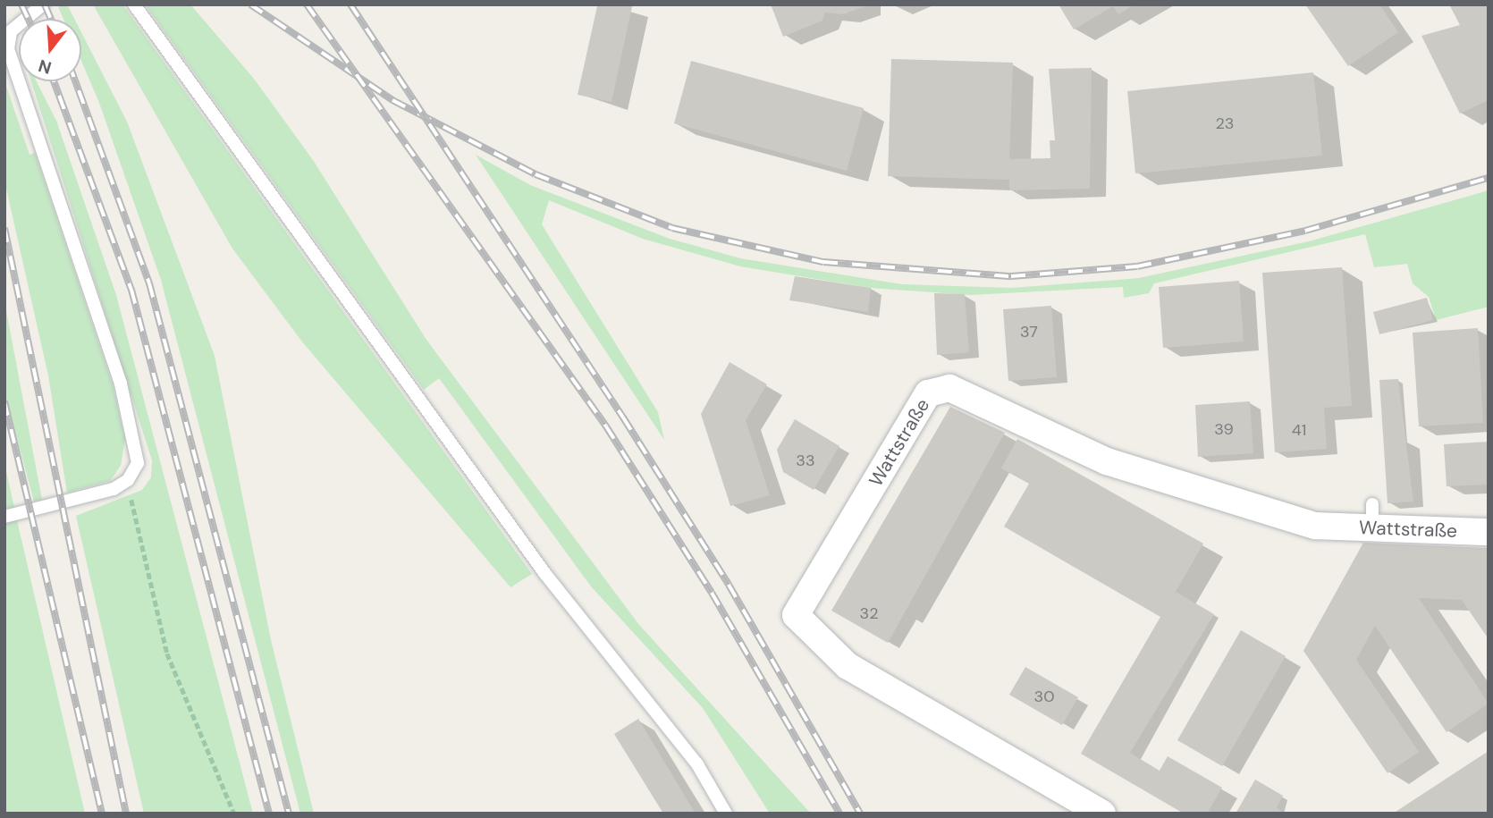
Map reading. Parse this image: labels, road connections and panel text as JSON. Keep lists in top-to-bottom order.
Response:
{
  "streets": {
    "street": ["Wattstraße"]
  },
  "house_numbers": [
    "23",
    "37",
    "39",
    "41",
    "33",
    "32",
    "30"
  ],
  "north": "bottom"
}
